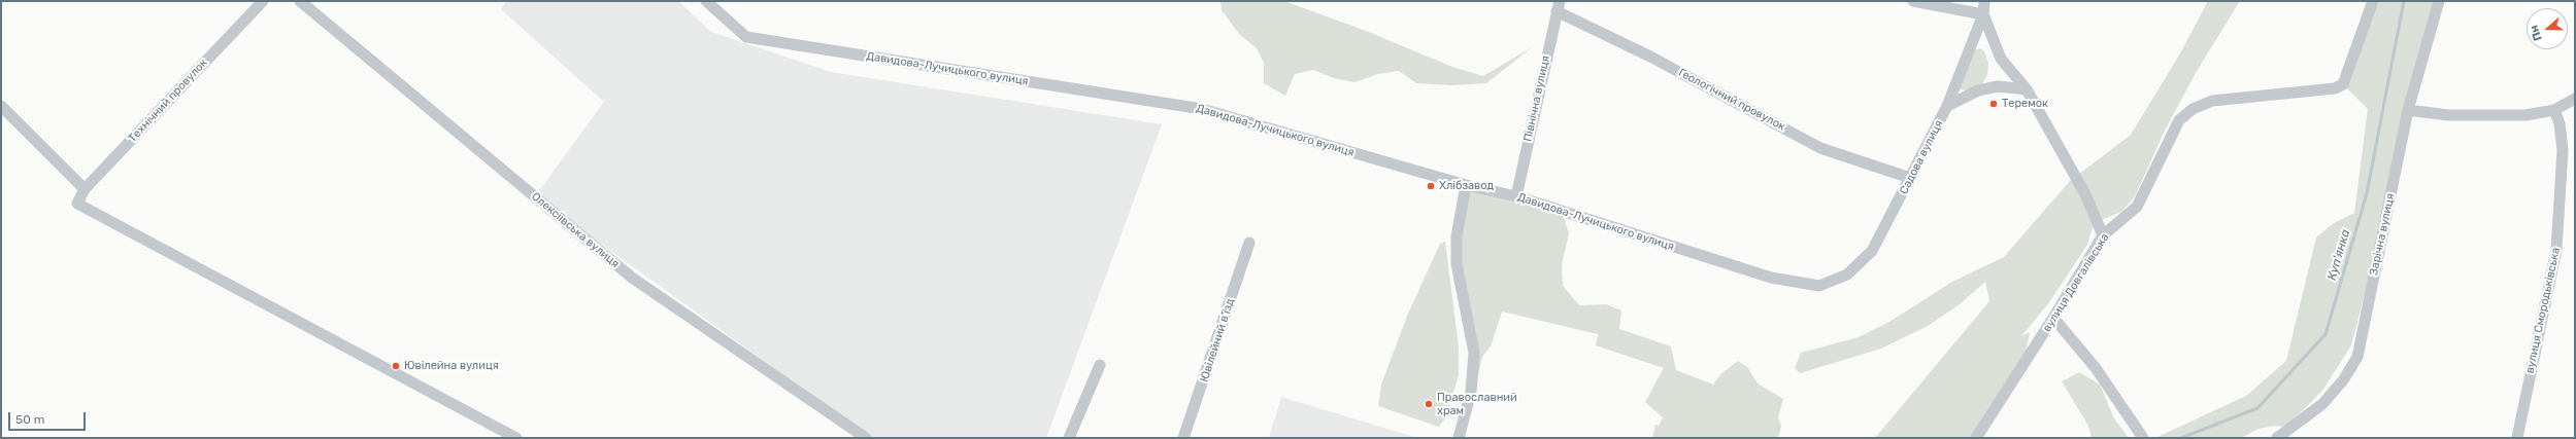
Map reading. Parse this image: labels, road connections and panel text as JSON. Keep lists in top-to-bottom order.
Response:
{
  "streets": {
    "street": [
      "Давидова-Лучицького вулиця",
      "Північна вулиця",
      "Геологічний провулок",
      "Технічний провулок",
      "Садова вулиця",
      "Олексіївська вулиця",
      "Зарічна вулиця",
      "вулиця Довгалівська",
      "вулиця Смородьківська",
      "Ювілейний в'їзд"
    ]
  },
  "crossings": [
    ["Давидова-Лучицького вулиця", "Північна вулиця"],
    ["Давидова-Лучицького вулиця", "Садова вулиця"],
    ["Північна вулиця", "Геологічний провулок"],
    ["Геологічний провулок", "Садова вулиця"]
  ],
  "water": ["Куп'янка"],
  "places": [
    "Теремок",
    "Хлібзавод",
    "Ювілейна вулиця",
    "Православний храм"
  ],
  "scale_bar": "50 m",
  "north": "left"
}
